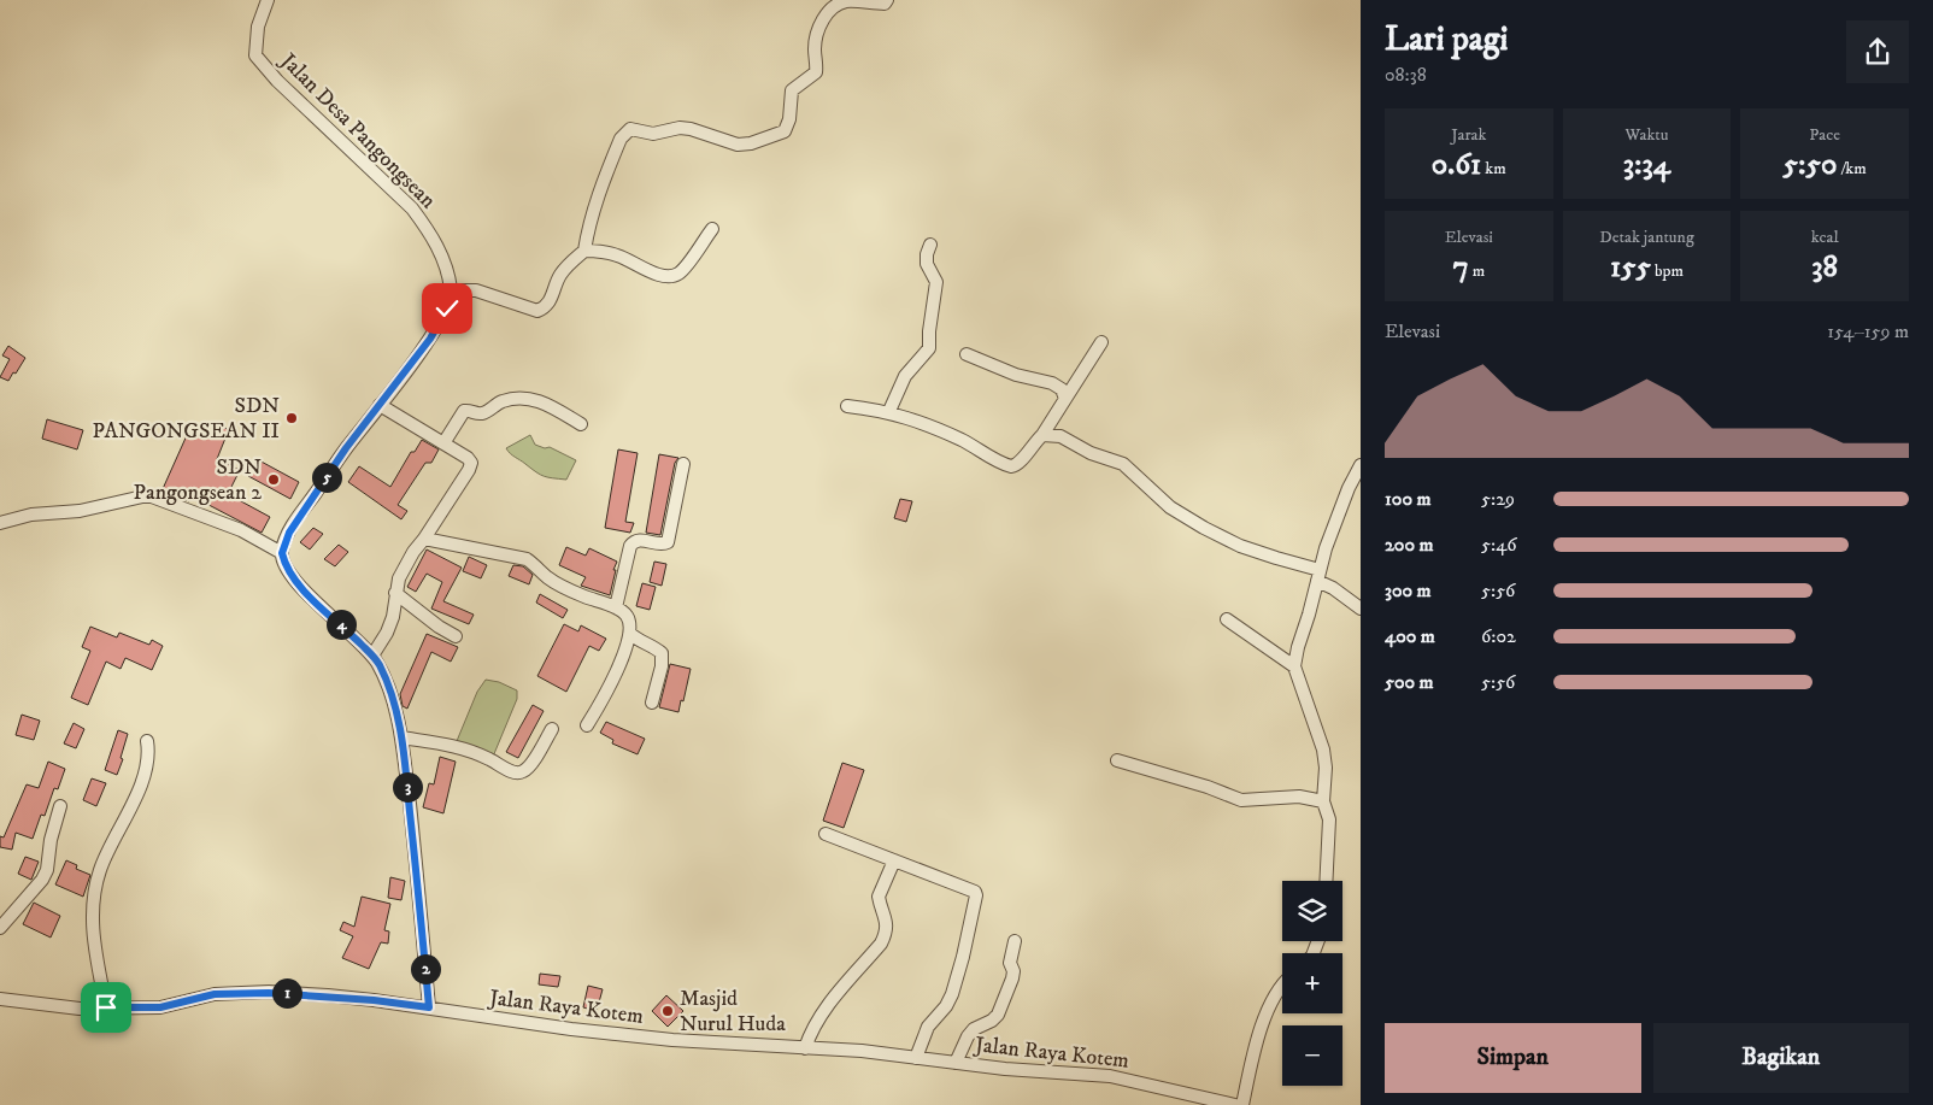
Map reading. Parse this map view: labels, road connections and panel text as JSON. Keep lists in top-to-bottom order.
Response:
{
  "streets": {
    "street": ["Jalan Desa Pangongsean", "Jalan Raya Kotem"]
  },
  "places": ["SDN PANGONGSEAN II", "SDN Pangongsean 2", "Masjid Nurul Huda"],
  "page": {
    "heading": ["Lari pagi", "08:38"],
    "stats": [
      ["Jarak", "0.61 km"],
      ["Waktu", "3:34"],
      ["Pace", "5:50 /km"],
      ["Elevasi", "7 m"],
      ["Detak jantung", "155 bpm"],
      ["kcal", "38"]
    ],
    "chart": ["Elevasi", "154–159 m"],
    "pins": [
      "5",
      "4",
      "3",
      "2",
      "1"
    ],
    "list": [
      {
        "name": "100 m",
        "note": "5:29"
      },
      {
        "name": "200 m",
        "note": "5:46"
      },
      {
        "name": "300 m",
        "note": "5:56"
      },
      {
        "name": "400 m",
        "note": "6:02"
      },
      {
        "name": "500 m",
        "note": "5:56"
      }
    ],
    "map_buttons": ["+", "−"],
    "buttons": ["Simpan", "Bagikan"]
  }
}
